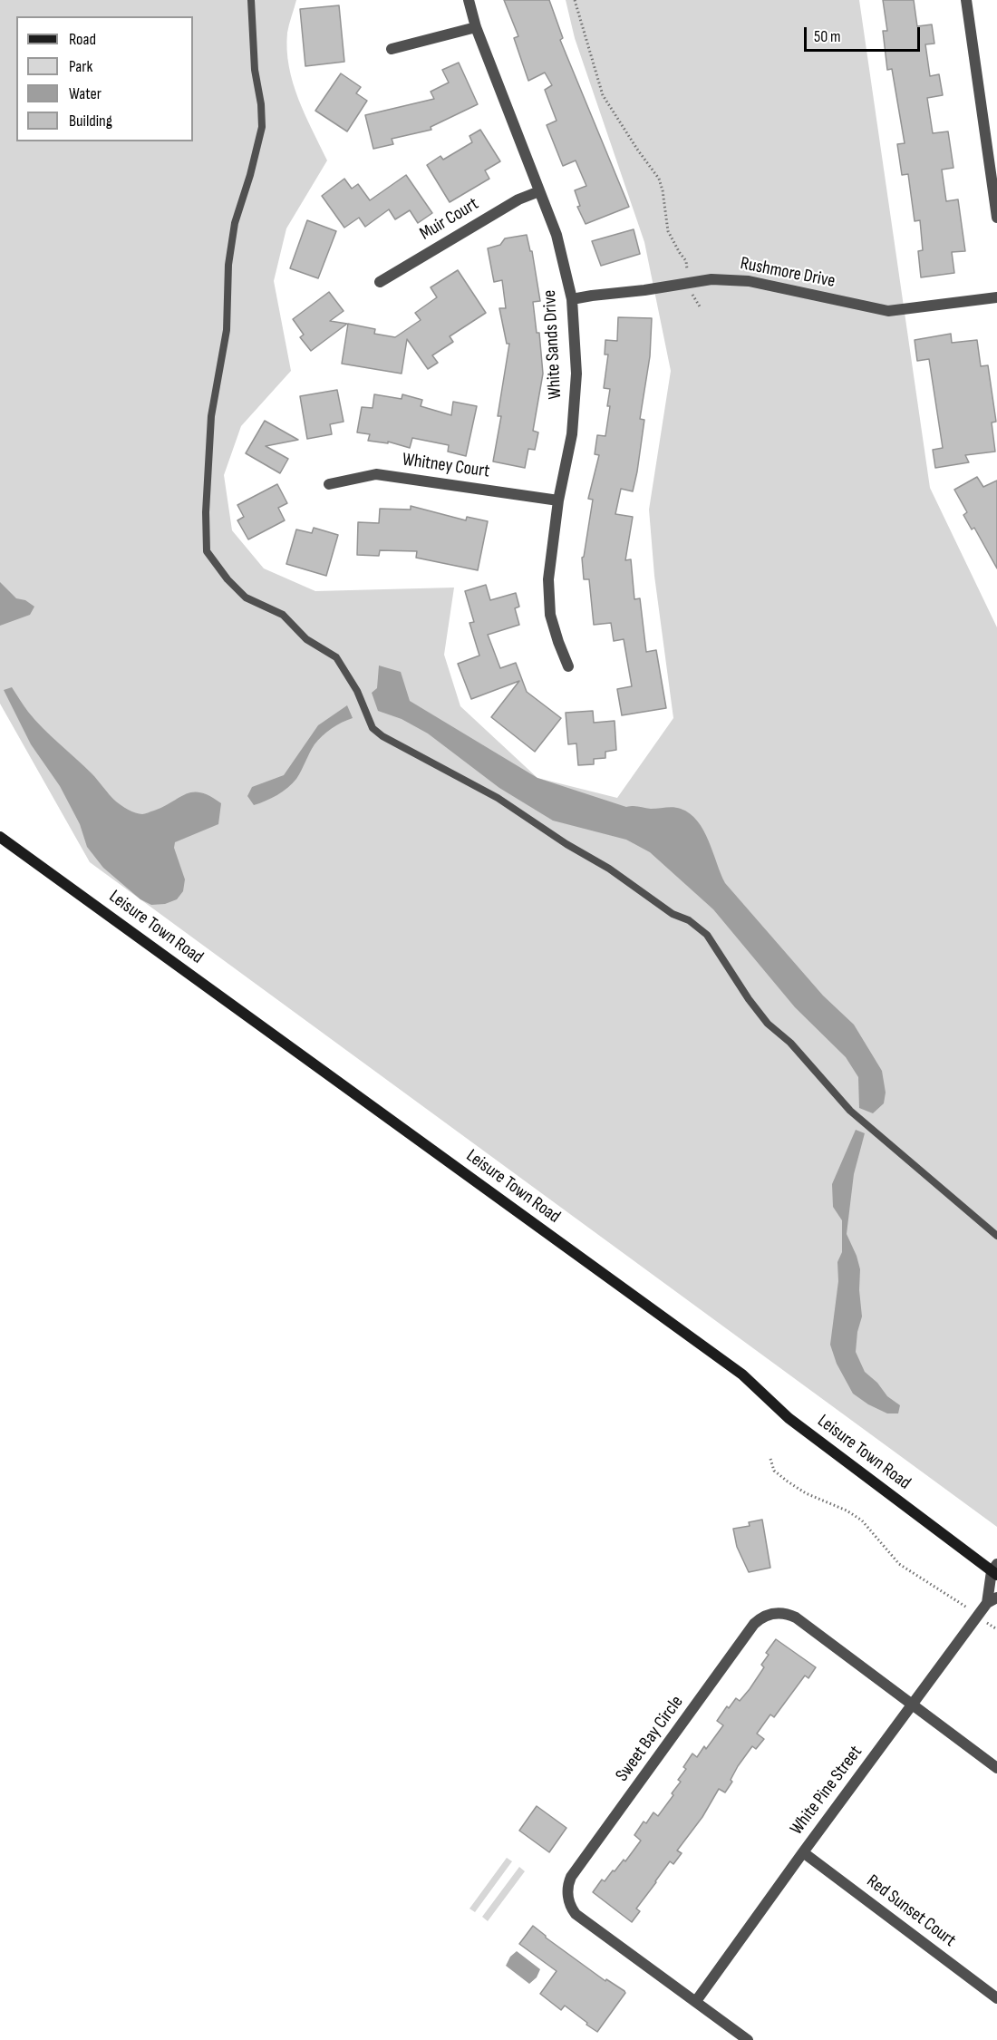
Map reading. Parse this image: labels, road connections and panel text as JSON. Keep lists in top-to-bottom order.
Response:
{
  "streets": {
    "main road": ["Leisure Town Road"],
    "street": [
      "Muir Court",
      "Rushmore Drive",
      "White Sands Drive",
      "Whitney Court",
      "Sweet Bay Circle",
      "White Pine Street",
      "Red Sunset Court"
    ]
  },
  "crossings": [
    ["Muir Court", "White Sands Drive"],
    ["Rushmore Drive", "White Sands Drive"],
    ["White Sands Drive", "Whitney Court"],
    ["Sweet Bay Circle", "White Pine Street"],
    ["White Pine Street", "Red Sunset Court"]
  ],
  "legend": [
    "Road",
    "Park",
    "Water",
    "Building"
  ],
  "scale_bar": "50 m"
}
